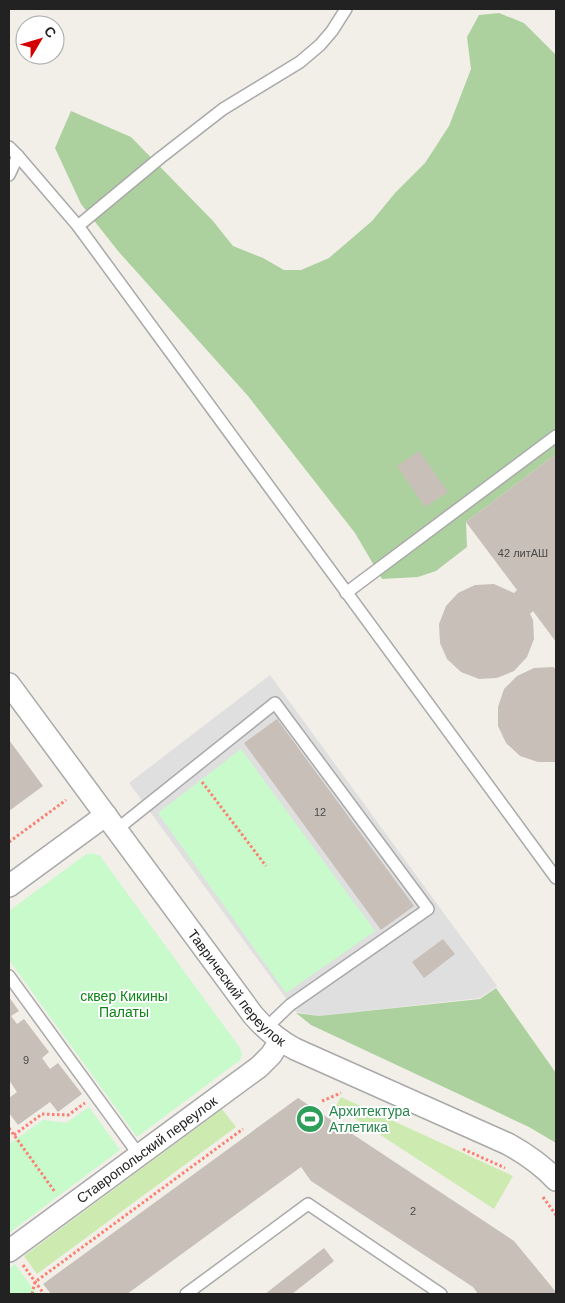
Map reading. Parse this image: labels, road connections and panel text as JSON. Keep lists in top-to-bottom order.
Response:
{
  "streets": {
    "street": ["Таврический переулок", "Ставропольский переулок"]
  },
  "crossings": [
    ["Таврический переулок", "Ставропольский переулок"]
  ],
  "parks": ["сквер Кикины Палаты"],
  "places": {
    "sports": ["Архитектура Атлетика"]
  },
  "house_numbers": [
    "42 литАШ",
    "12",
    "9",
    "2"
  ],
  "north": "top right"
}
